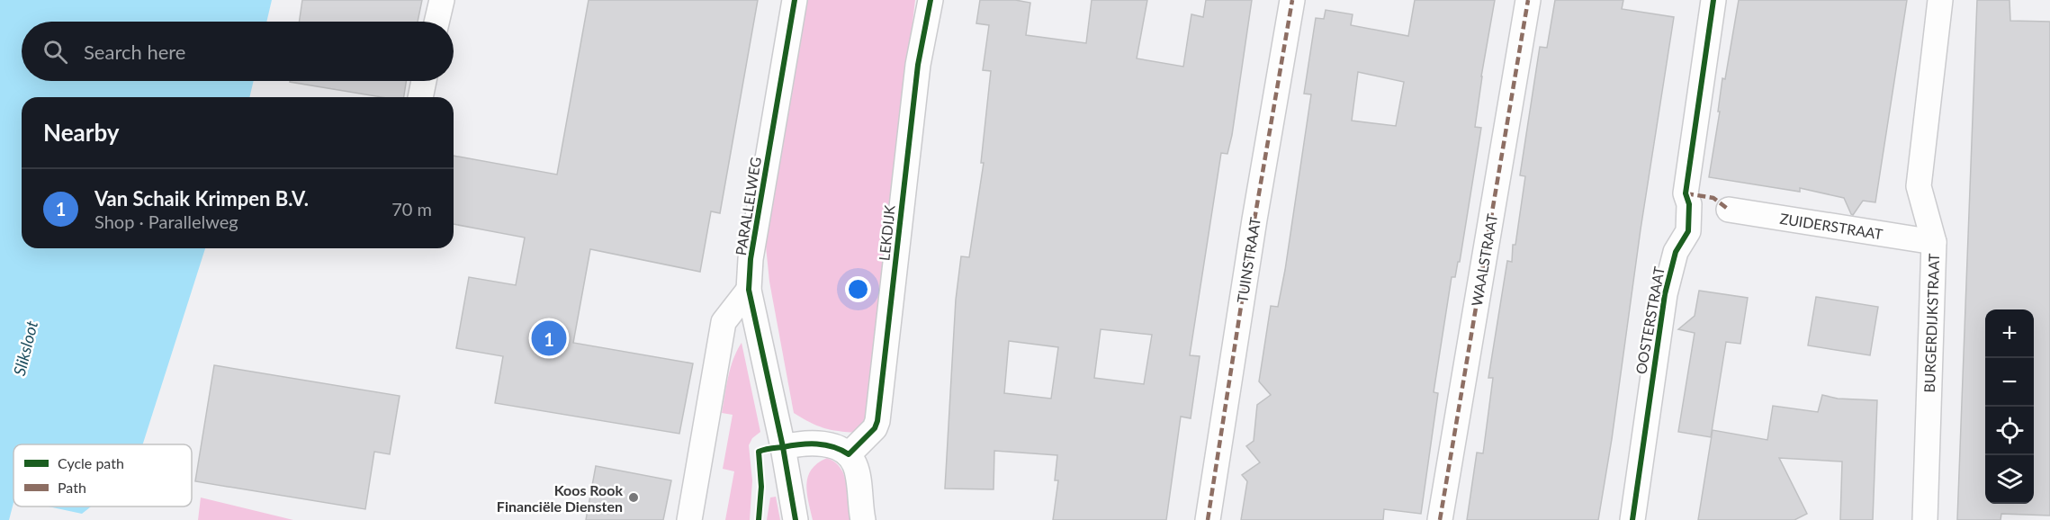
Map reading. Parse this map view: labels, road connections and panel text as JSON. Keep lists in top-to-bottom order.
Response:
{
  "streets": {
    "street": [
      "PARALLELWEG",
      "ZUIDERSTRAAT",
      "LEKDIJK",
      "TUINSTRAAT",
      "WAALSTRAAT",
      "OOSTERSTRAAT",
      "BURGERDIJKSTRAAT"
    ]
  },
  "crossings": [
    ["ZUIDERSTRAAT", "BURGERDIJKSTRAAT"]
  ],
  "water": ["Sliksloot"],
  "places": ["Koos Rook Financiële Diensten"],
  "legend": ["Cycle path", "Path"],
  "page": {
    "search": "Search here",
    "heading": "Nearby",
    "list": [
      {
        "mark": "1",
        "name": "Van Schaik Krimpen B.V.",
        "note": "Shop · Parallelweg",
        "value": "70 m"
      }
    ],
    "map_buttons": ["+", "−"],
    "pins": "1"
  }
}
